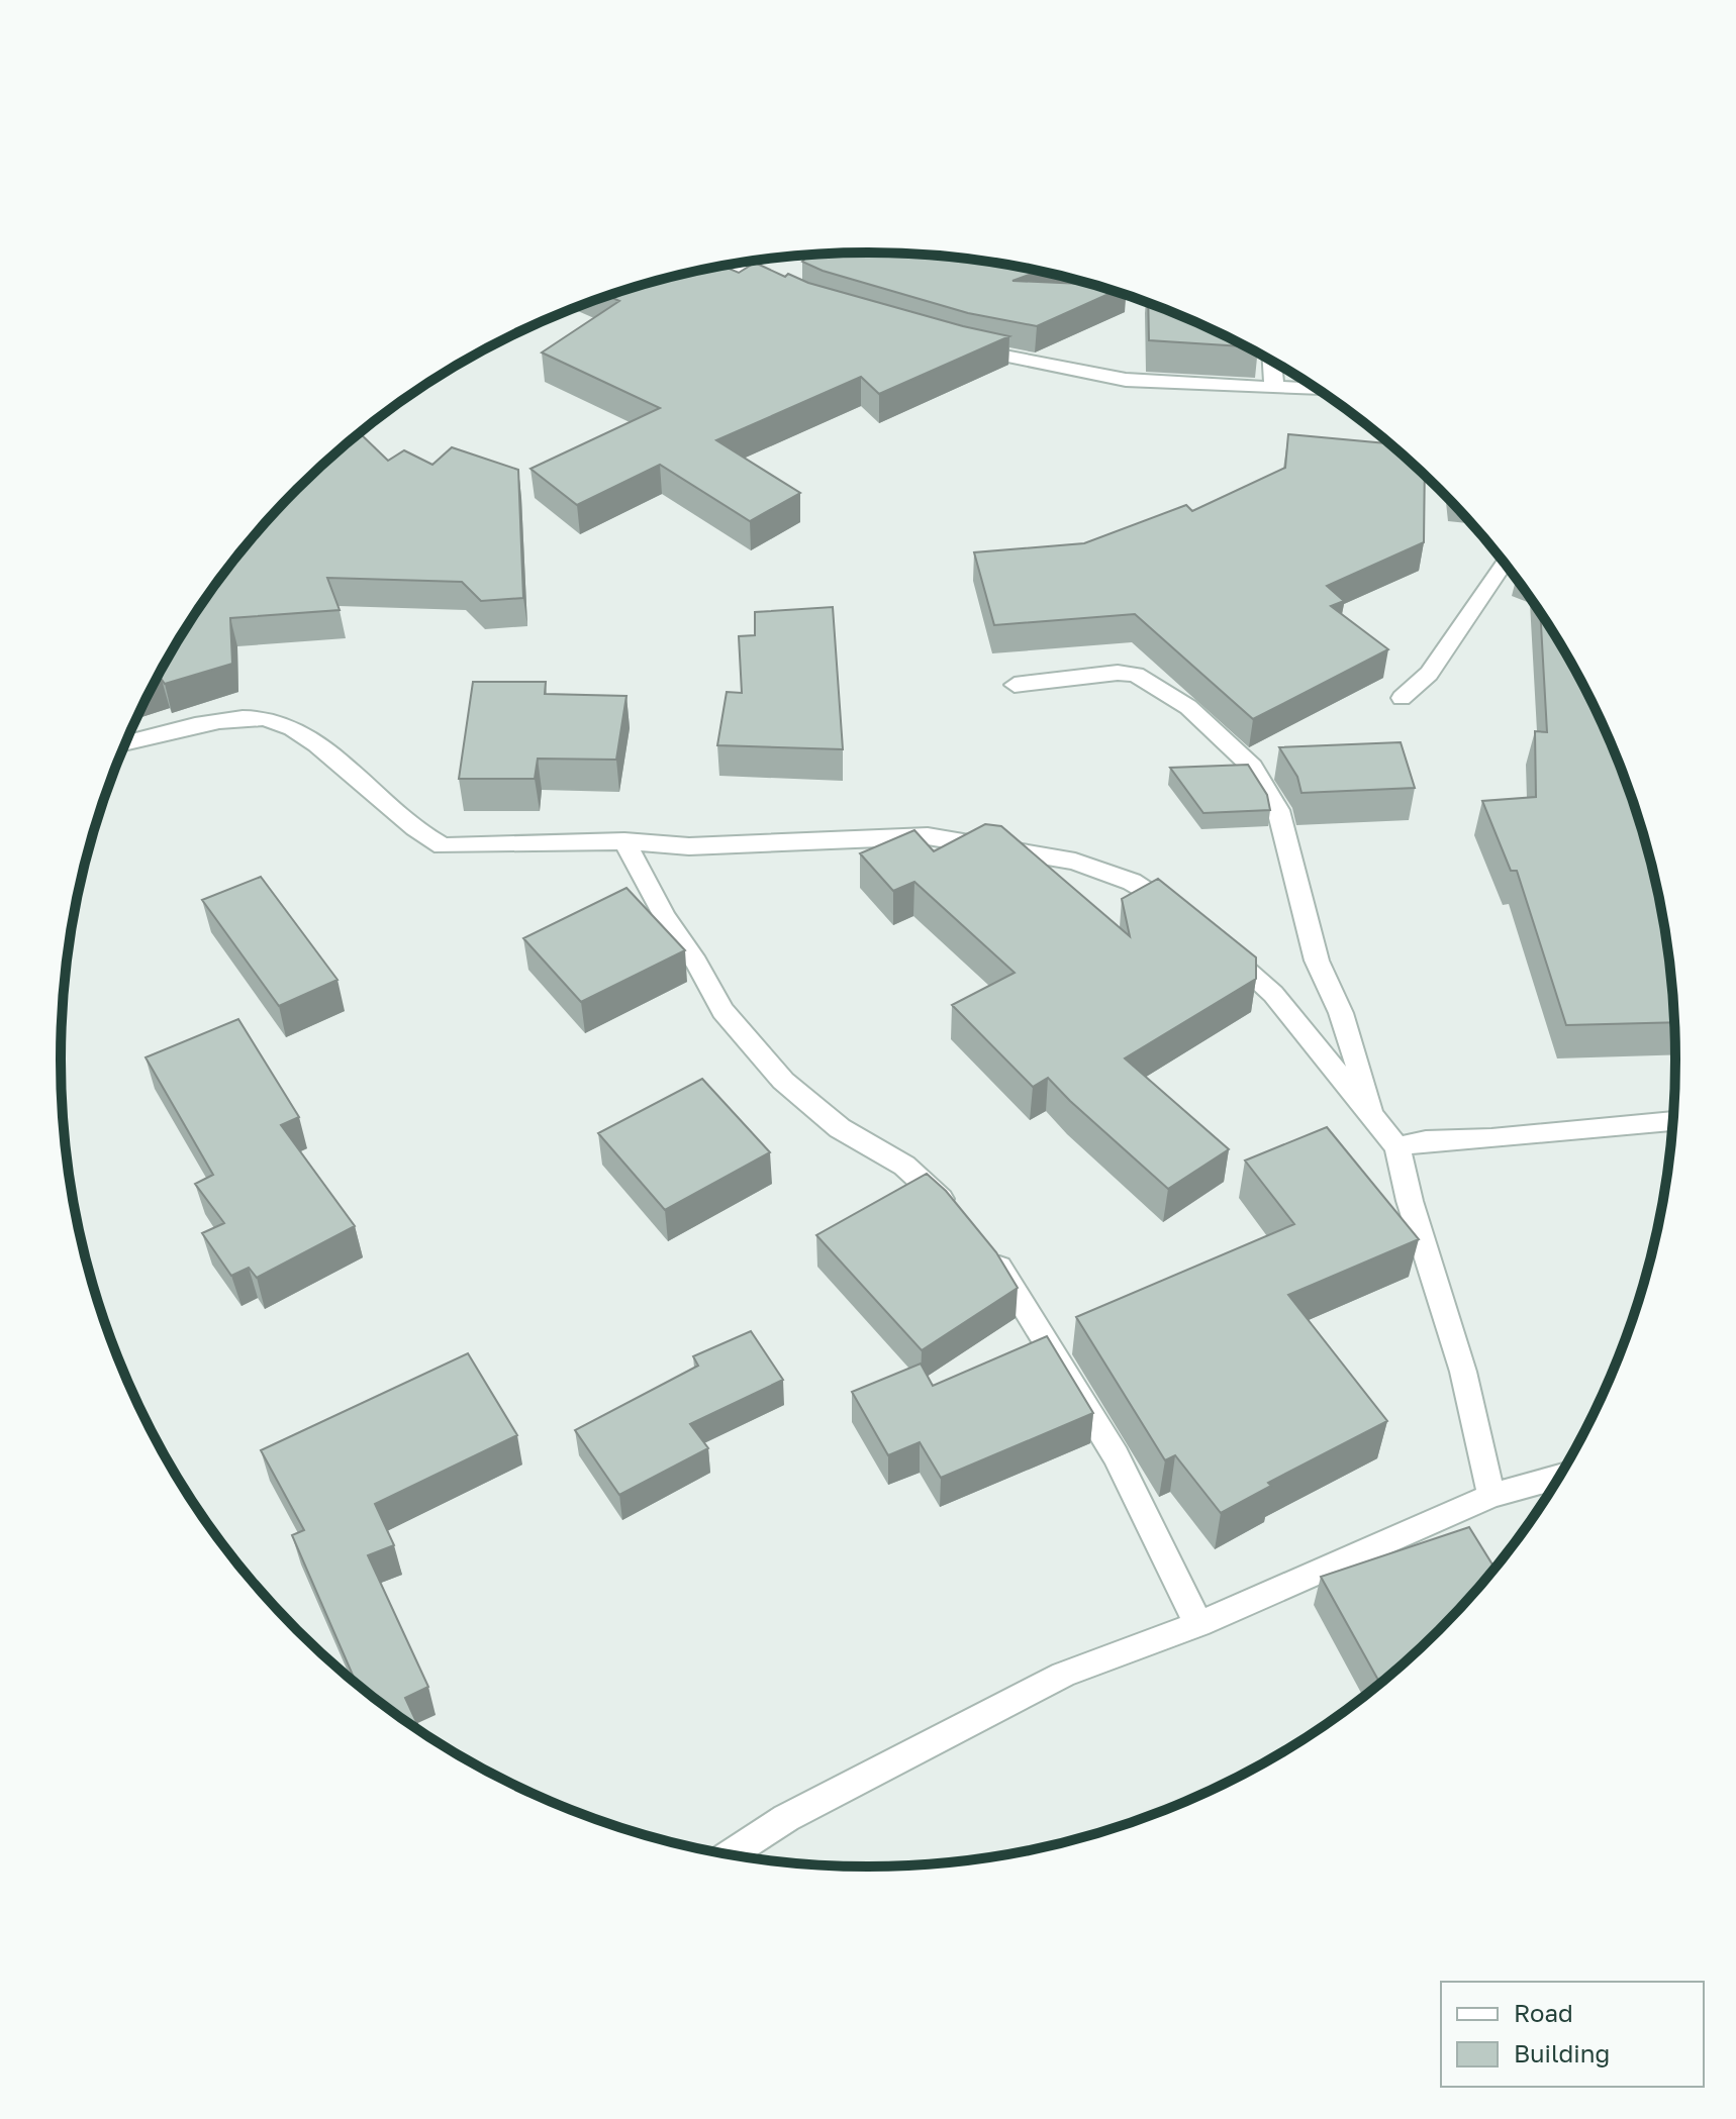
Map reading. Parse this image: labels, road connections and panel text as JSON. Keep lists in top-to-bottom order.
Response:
{
  "legend": ["Road", "Building"]
}
